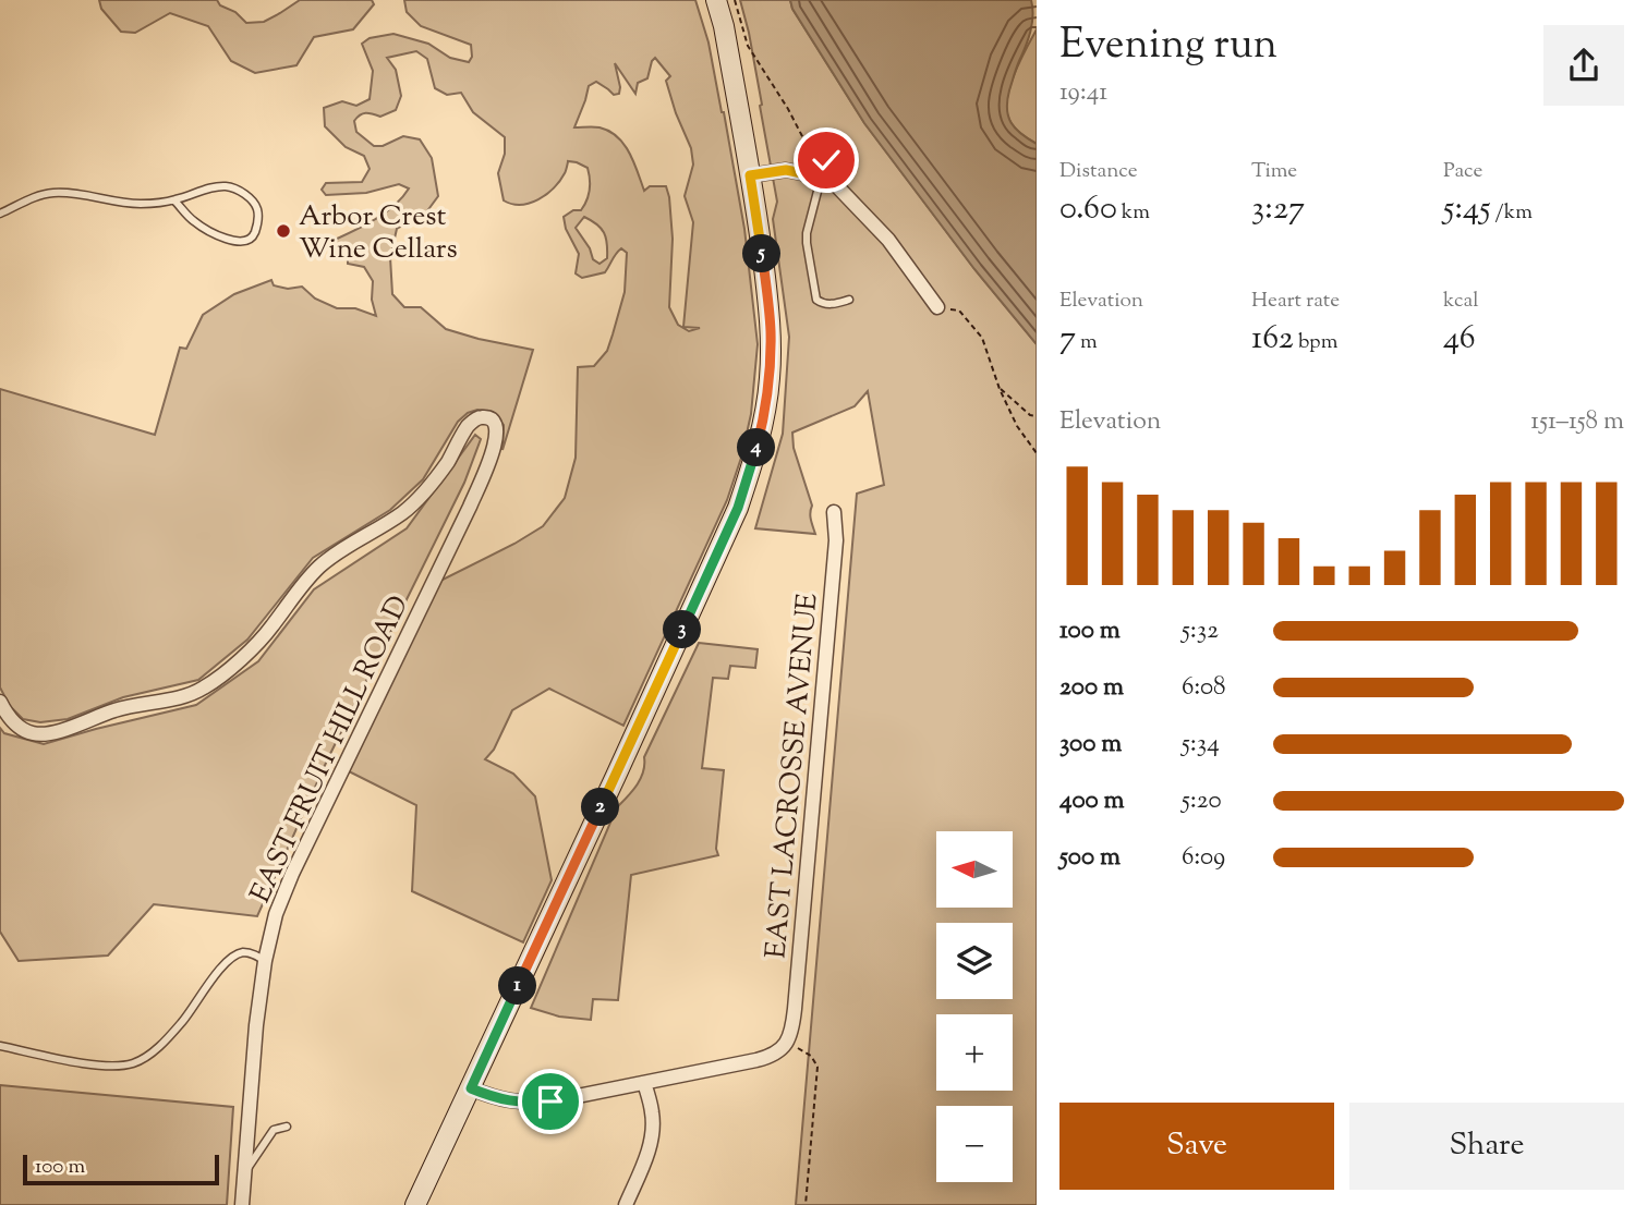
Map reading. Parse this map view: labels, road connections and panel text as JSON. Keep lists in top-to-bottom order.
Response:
{
  "streets": {
    "street": ["EAST FRUIT HILL ROAD", "EAST LACROSSE AVENUE"]
  },
  "places": ["Arbor Crest Wine Cellars"],
  "scale_bar": "100 m",
  "north": "left",
  "page": {
    "heading": ["Evening run", "19:41"],
    "stats": [
      ["Distance", "0.60 km"],
      ["Time", "3:27"],
      ["Pace", "5:45 /km"],
      ["Elevation", "7 m"],
      ["Heart rate", "162 bpm"],
      ["kcal", "46"]
    ],
    "pins": [
      "5",
      "4",
      "3",
      "2",
      "1"
    ],
    "chart": ["Elevation", "151–158 m"],
    "list": [
      {
        "name": "100 m",
        "note": "5:32"
      },
      {
        "name": "200 m",
        "note": "6:08"
      },
      {
        "name": "300 m",
        "note": "5:34"
      },
      {
        "name": "400 m",
        "note": "5:20"
      },
      {
        "name": "500 m",
        "note": "6:09"
      }
    ],
    "map_buttons": ["+", "−"],
    "buttons": ["Save", "Share"],
    "scale": "100 m"
  }
}
